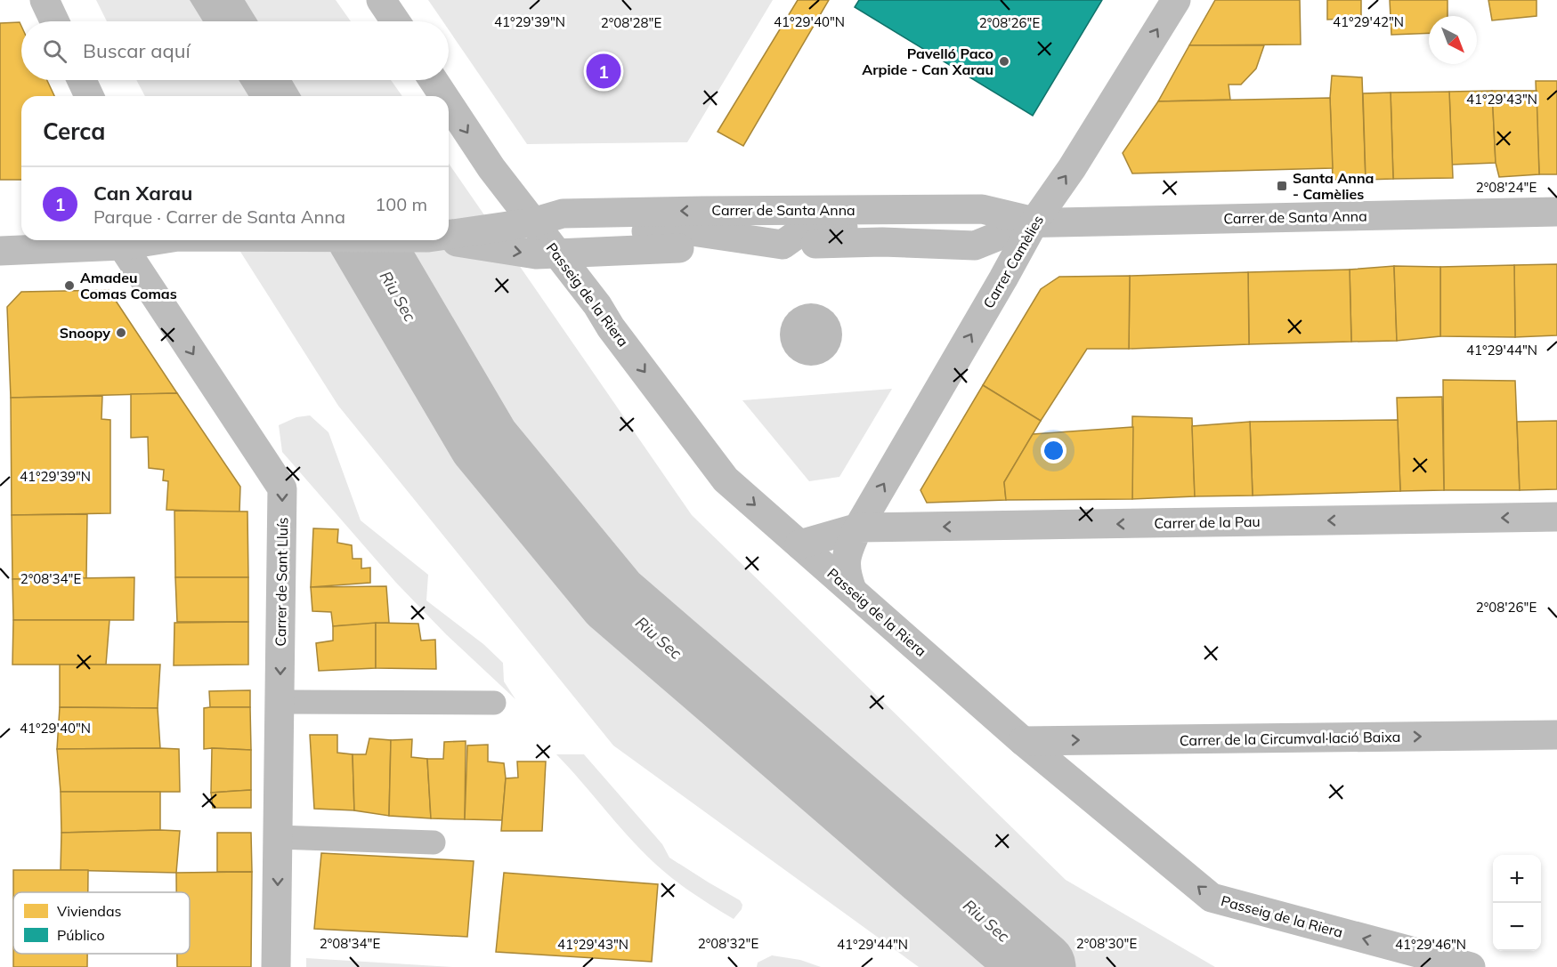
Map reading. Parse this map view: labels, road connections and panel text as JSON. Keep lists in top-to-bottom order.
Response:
{
  "streets": {
    "street": [
      "Carrer de Santa Anna",
      "Carrer Camèlies",
      "Passeig de la Riera",
      "Carrer de la Pau",
      "Carrer de Sant Lluís",
      "Carrer de la Circumval·lació Baixa"
    ]
  },
  "crossings": [
    ["Carrer de Santa Anna", "Carrer Camèlies"],
    ["Carrer de Santa Anna", "Passeig de la Riera"],
    ["Carrer de Santa Anna", "Carrer de Sant Lluís"],
    ["Carrer Camèlies", "Passeig de la Riera"],
    ["Carrer Camèlies", "Carrer de la Pau"],
    ["Passeig de la Riera", "Carrer de la Circumval·lació Baixa"]
  ],
  "one_way": [
    "Carrer Camèlies",
    "Carrer de la Pau",
    "Carrer de Sant Lluís",
    "Carrer de la Circumval·lació Baixa"
  ],
  "water": ["Riu Sec"],
  "places": {
    "other": ["Pavelló Paco Arpide - Can Xarau", "Amadeu Comas Comas", "Snoopy"],
    "transit": ["Santa Anna - Camèlies"]
  },
  "legend": ["Viviendas", "Público"],
  "north": "bottom right",
  "page": {
    "search": "Buscar aquí",
    "pins": "1",
    "heading": "Cerca",
    "list": [
      {
        "mark": "1",
        "name": "Can Xarau",
        "note": "Parque · Carrer de Santa Anna",
        "value": "100 m"
      }
    ],
    "map_buttons": ["+", "−"]
  },
  "coordinates": [
    "41°29'39\"N",
    "41°29'40\"N",
    "41°29'42\"N",
    "2°08'28\"E",
    "2°08'26\"E",
    "41°29'43\"N",
    "2°08'24\"E",
    "41°29'44\"N",
    "2°08'34\"E",
    "2°08'32\"E",
    "2°08'30\"E",
    "41°29'46\"N"
  ]
}
